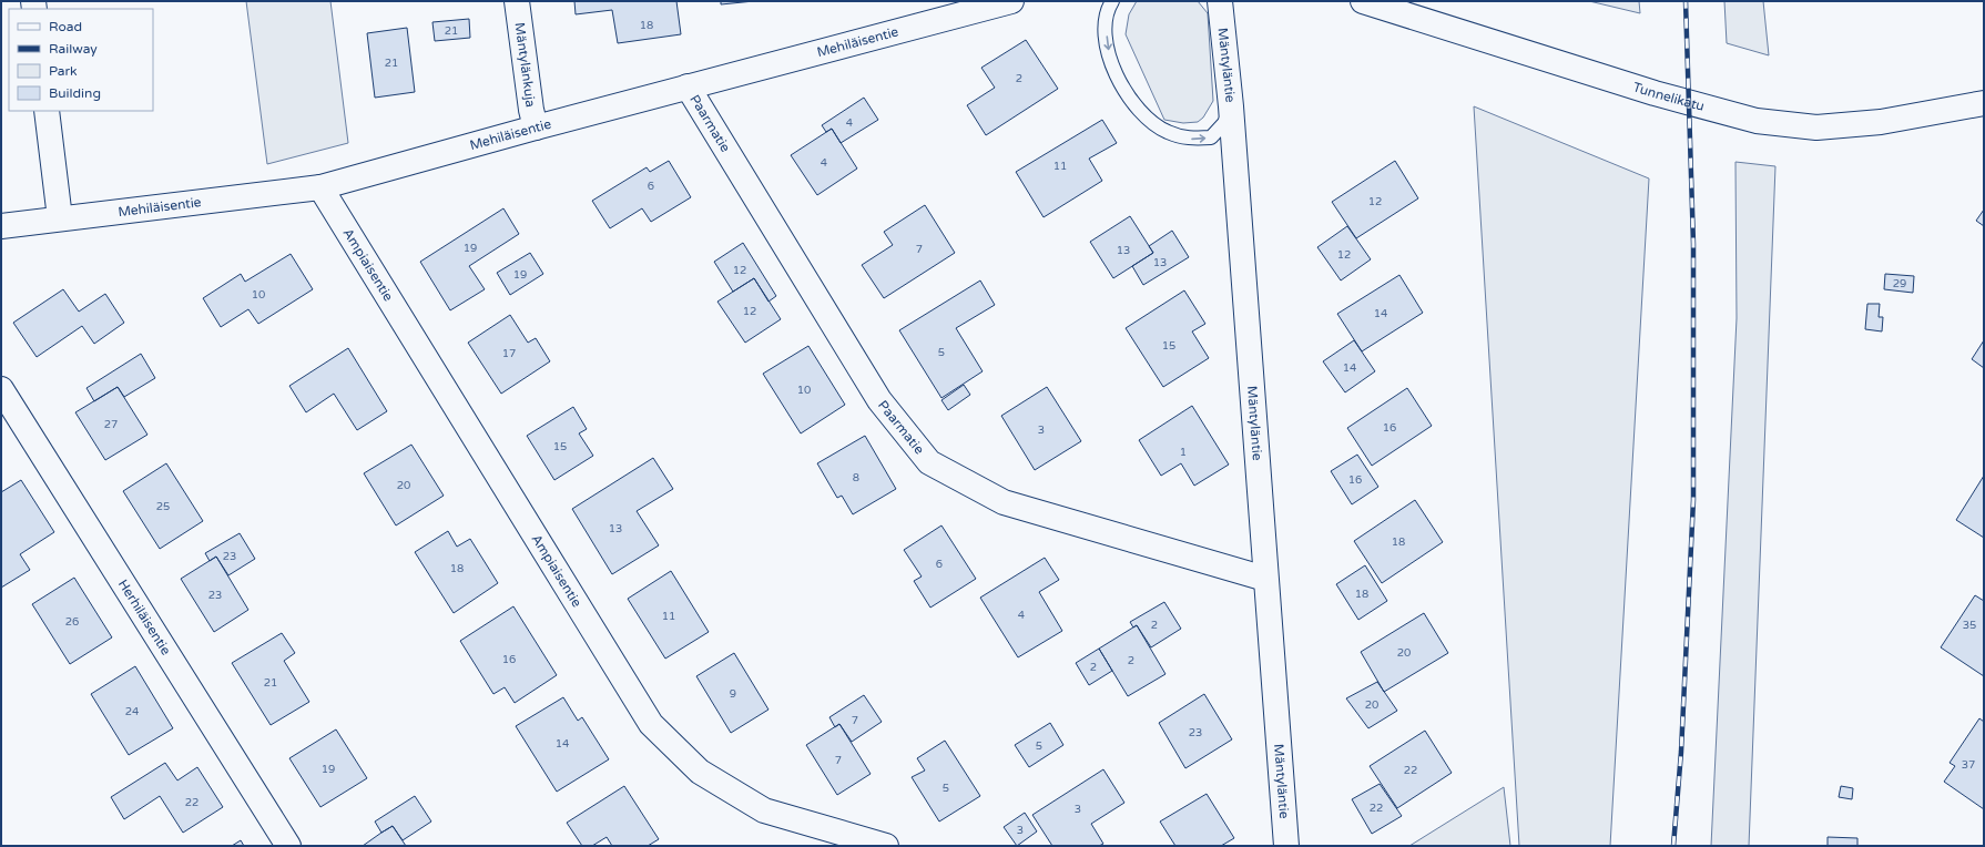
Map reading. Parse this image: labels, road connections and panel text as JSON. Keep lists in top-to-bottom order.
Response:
{
  "streets": {
    "street": [
      "Mehiläisentie",
      "Mäntylänkuja",
      "Mäntyläntie",
      "Tunnelikatu",
      "Paarmatie",
      "Ampiaisentie",
      "Herhiläisentie"
    ]
  },
  "crossings": [
    ["Mehiläisentie", "Mäntylänkuja"],
    ["Mehiläisentie", "Paarmatie"],
    ["Mehiläisentie", "Ampiaisentie"],
    ["Mäntyläntie", "Paarmatie"]
  ],
  "house_numbers": [
    "18",
    "21",
    "21",
    "2",
    "4",
    "4",
    "11",
    "6",
    "12",
    "19",
    "7",
    "13",
    "12",
    "13",
    "12",
    "19",
    "29",
    "10",
    "12",
    "14",
    "15",
    "5",
    "17",
    "14",
    "10",
    "27",
    "16",
    "3",
    "15",
    "1",
    "8",
    "16",
    "20",
    "25",
    "13",
    "18",
    "23",
    "6",
    "18",
    "18",
    "23",
    "4",
    "11",
    "26",
    "2",
    "35",
    "20",
    "16",
    "2",
    "2",
    "21",
    "9",
    "20",
    "24",
    "7",
    "23",
    "14",
    "5",
    "7",
    "37",
    "19",
    "22",
    "5",
    "22",
    "22",
    "3",
    "3"
  ],
  "legend": [
    "Road",
    "Railway",
    "Park",
    "Building"
  ]
}
